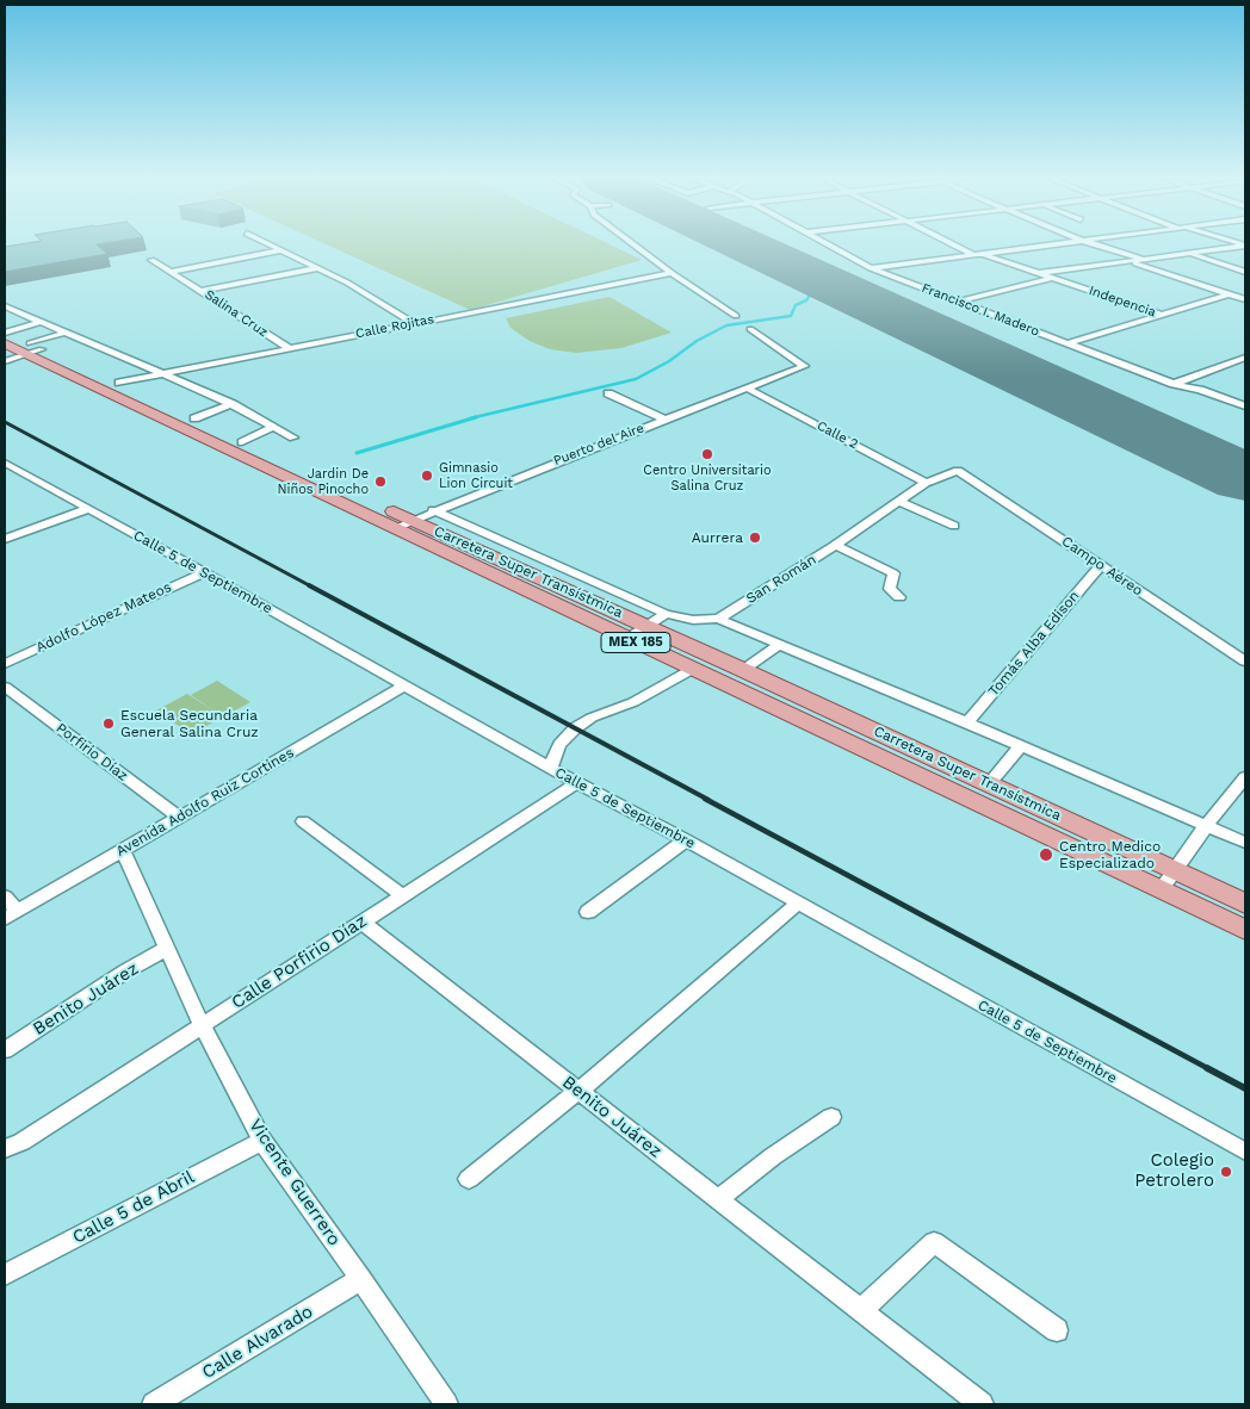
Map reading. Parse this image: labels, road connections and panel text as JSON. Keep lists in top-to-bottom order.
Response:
{
  "streets": {
    "main road": ["Carretera Super Transístmica", "MEX 185"],
    "street": [
      "Indepencia",
      "Francisco I. Madero",
      "Salina Cruz",
      "Calle Rojitas",
      "Calle 2",
      "Puerto del Aire",
      "Campo Aéreo",
      "Calle 5 de Septiembre",
      "San Román",
      "Adolfo López Mateos",
      "Tomás Alba Edison",
      "Porfirio Díaz",
      "Avenida Adolfo Ruiz Cortines",
      "Calle Porfirio Díaz",
      "Benito Juárez",
      "Vicente Guerrero",
      "Calle 5 de Abril",
      "Calle Alvarado"
    ]
  },
  "crossings": [
    ["Salina Cruz", "Calle Rojitas"],
    ["Calle Rojitas", "Carretera Super Transístmica"],
    ["Calle 2", "Puerto del Aire"],
    ["Calle 2", "San Román"],
    ["Puerto del Aire", "Carretera Super Transístmica"],
    ["Campo Aéreo", "San Román"],
    ["Campo Aéreo", "Tomás Alba Edison"],
    ["Calle 5 de Septiembre", "Adolfo López Mateos"],
    ["Calle 5 de Septiembre", "Avenida Adolfo Ruiz Cortines"],
    ["Calle 5 de Septiembre", "Calle Porfirio Díaz"],
    ["Carretera Super Transístmica", "MEX 185"],
    ["Porfirio Díaz", "Avenida Adolfo Ruiz Cortines"],
    ["Avenida Adolfo Ruiz Cortines", "Vicente Guerrero"],
    ["Calle Porfirio Díaz", "Benito Juárez"],
    ["Calle Porfirio Díaz", "Vicente Guerrero"],
    ["Benito Juárez", "Vicente Guerrero"],
    ["Vicente Guerrero", "Calle 5 de Abril"],
    ["Vicente Guerrero", "Calle Alvarado"]
  ],
  "places": [
    "Centro Universitario Salina Cruz",
    "Gimnasio Lion Circuit",
    "Jardin De Niños Pinocho",
    "Aurrera",
    "Escuela Secundaria General Salina Cruz",
    "Centro Medico Especializado",
    "Colegio Petrolero"
  ]
}
